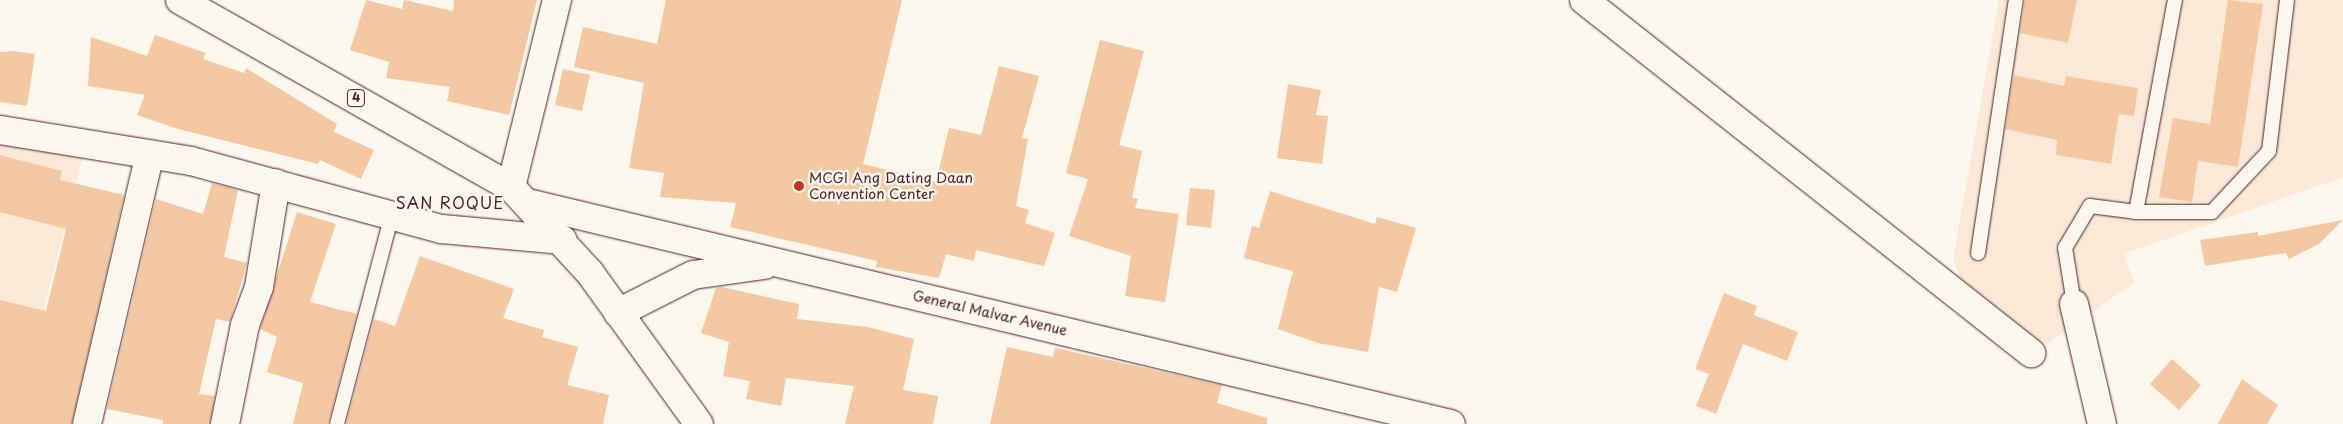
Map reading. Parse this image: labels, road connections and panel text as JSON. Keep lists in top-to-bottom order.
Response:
{
  "streets": {
    "main road": ["4", "General Malvar Avenue"]
  },
  "crossings": [
    ["4", "General Malvar Avenue"]
  ],
  "districts": ["SAN ROQUE"],
  "places": ["MCGI Ang Dating Daan Convention Center"]
}
